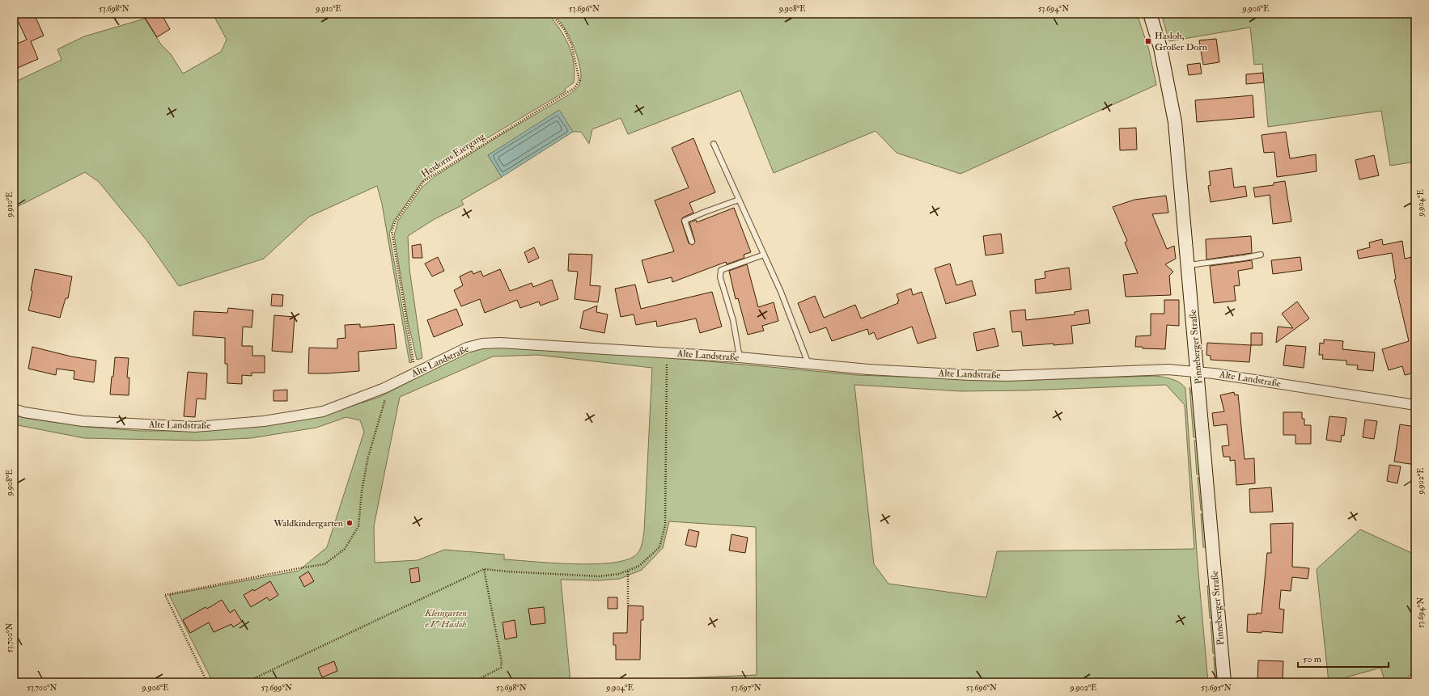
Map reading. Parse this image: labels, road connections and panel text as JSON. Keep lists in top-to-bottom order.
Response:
{
  "streets": {
    "main road": ["Pinneberger Straße"],
    "street": ["Alte Landstraße"],
    "path": ["Heidorns Eiergang"]
  },
  "crossings": [
    ["Heidorns Eiergang", "Alte Landstraße"],
    ["Pinneberger Straße", "Alte Landstraße"]
  ],
  "parks": ["Kleingarten e.V. Hasloh"],
  "places": {
    "transit": ["Hasloh, Großer Dorn"],
    "other": ["Waldkindergarten"]
  },
  "scale_bar": "50 m",
  "coordinates": [
    "53.698°N",
    "9.910°E",
    "53.696°N",
    "9.908°E",
    "53.694°N",
    "9.906°E",
    "9.904°E",
    "9.902°E",
    "53.700°N",
    "53.699°N",
    "53.697°N",
    "53.695°N"
  ]
}
